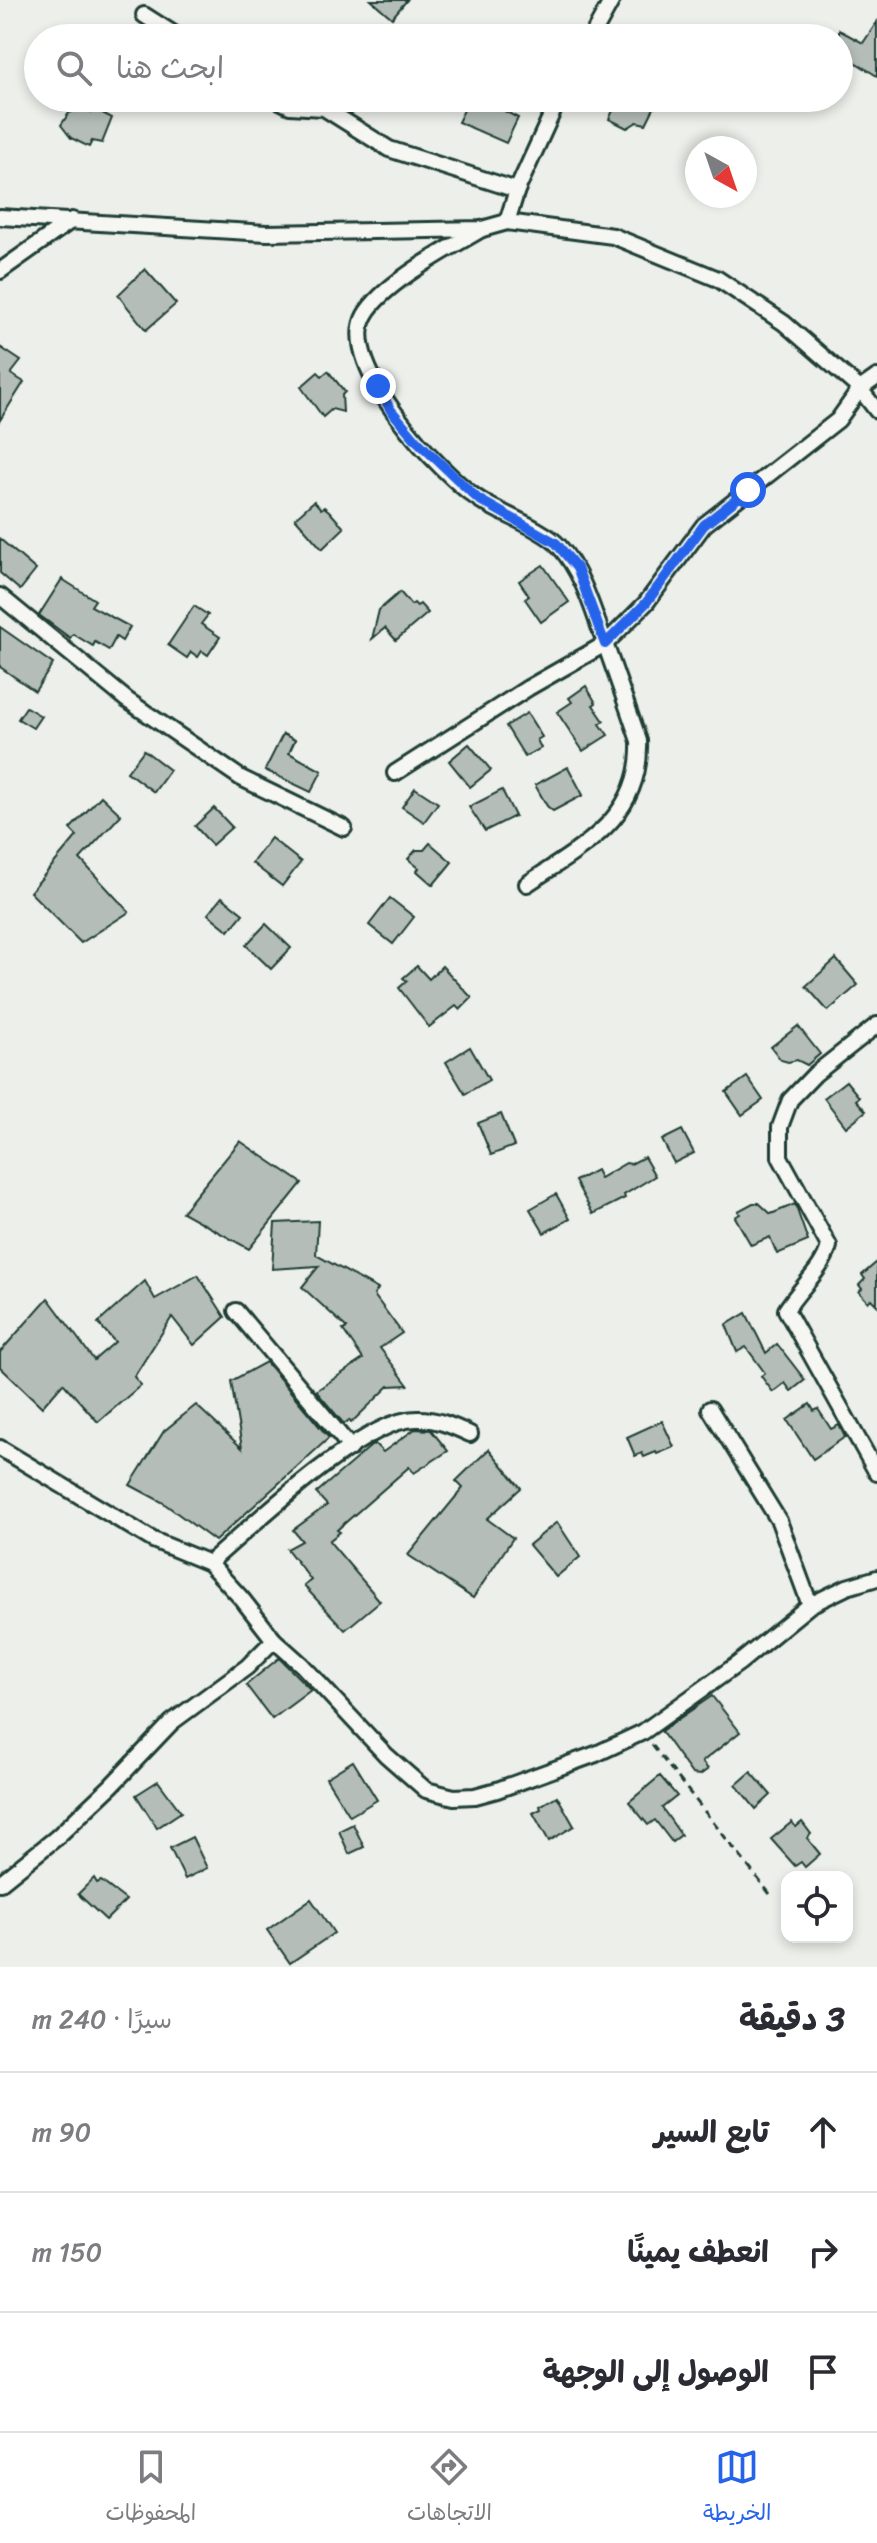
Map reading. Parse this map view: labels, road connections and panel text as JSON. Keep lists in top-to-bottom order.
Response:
{
  "north": "bottom right",
  "page": {
    "search": "ابحث هنا",
    "heading": ["3 دقيقة", "سيرًا · 240 m"],
    "list": [
      ["تابع السير", "90 m"],
      ["انعطف يمينًا", "150 m"],
      "الوصول إلى الوجهة"
    ],
    "nav": ["الخريطة", "الاتجاهات", "المحفوظات"]
  }
}
